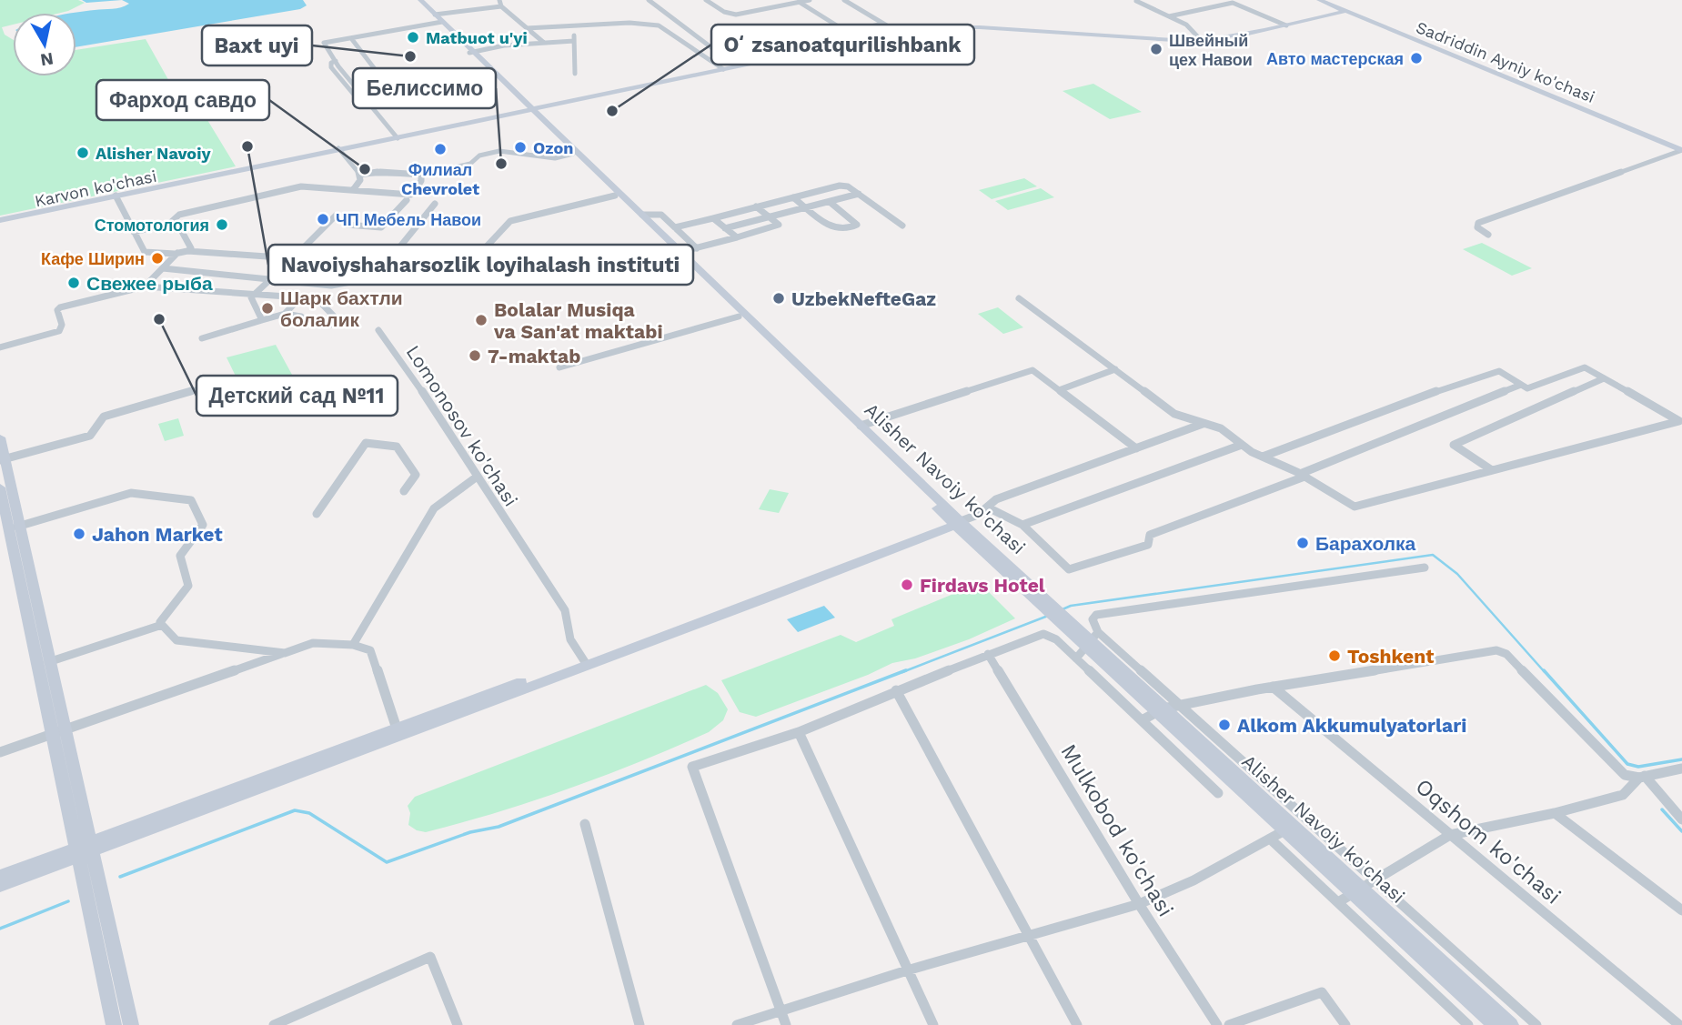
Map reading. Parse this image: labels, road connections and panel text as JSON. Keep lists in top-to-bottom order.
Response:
{
  "streets": {
    "main road": ["Sadriddin Ayniy ko'chasi", "Karvon ko'chasi", "Alisher Navoiy ko'chasi"],
    "street": ["Lomonosov ko'chasi", "Mulkobod ko'chasi", "Oqshom ko'chasi"]
  },
  "crossings": [
    ["Sadriddin Ayniy ko'chasi", "Karvon ko'chasi"],
    ["Karvon ko'chasi", "Alisher Navoiy ko'chasi"]
  ],
  "places": [
    "Matbuot u'yi",
    "Швейный цех Навои",
    "Baxt uyi",
    "Авто мастерская",
    "Oʻzsanoatqurilishbank",
    "Navoiyshaharsozlik loyihalash instituti",
    "Ozon",
    "Филиал Chevrolet",
    "Alisher Navoiy",
    "Белиссимо",
    "Фарход савдо",
    "ЧП Мебель Навои",
    "Стомотология",
    "Кафе Ширин",
    "Свежее рыба",
    "UzbekNefteGaz",
    "Шарк бахтли болалик",
    "Детский сад №11",
    "Bolalar Musiqa va San'at maktabi",
    "7-maktab",
    "Jahon Market",
    "Барахолка",
    "Firdavs Hotel",
    "Toshkent",
    "Alkom Akkumulyatorlari"
  ],
  "north": "bottom"
}
